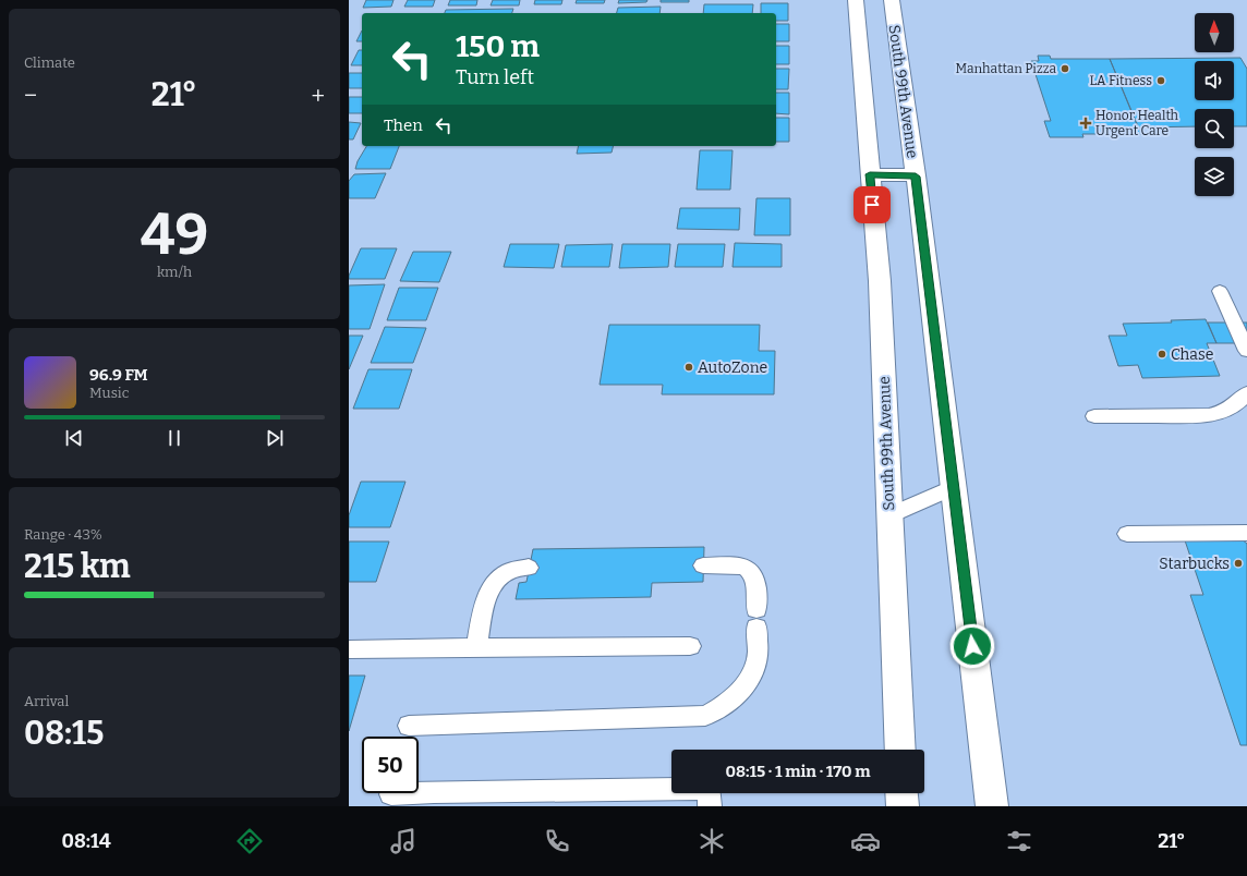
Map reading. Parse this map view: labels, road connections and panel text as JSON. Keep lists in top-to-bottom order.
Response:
{
  "streets": {
    "main road": ["South 99th Avenue"]
  },
  "places": {
    "other": [
      "Manhattan Pizza",
      "LA Fitness",
      "Chase",
      "AutoZone",
      "Starbucks"
    ],
    "health": ["Honor Health Urgent Care"]
  },
  "north": "top",
  "page": {
    "tile": [
      "Climate",
      ["49", "km/h"],
      ["Range · 43%", "215 km"],
      ["Arrival", "08:15"]
    ],
    "turn": ["150 m", "Turn left"],
    "heat": ["−", "21°", "+"],
    "then": "Then",
    "song": ["96.9 FM", "Music"],
    "limit": "50",
    "trip": "08:15 · 1 min · 170 m",
    "tabs": ["08:14", "21°"]
  }
}
